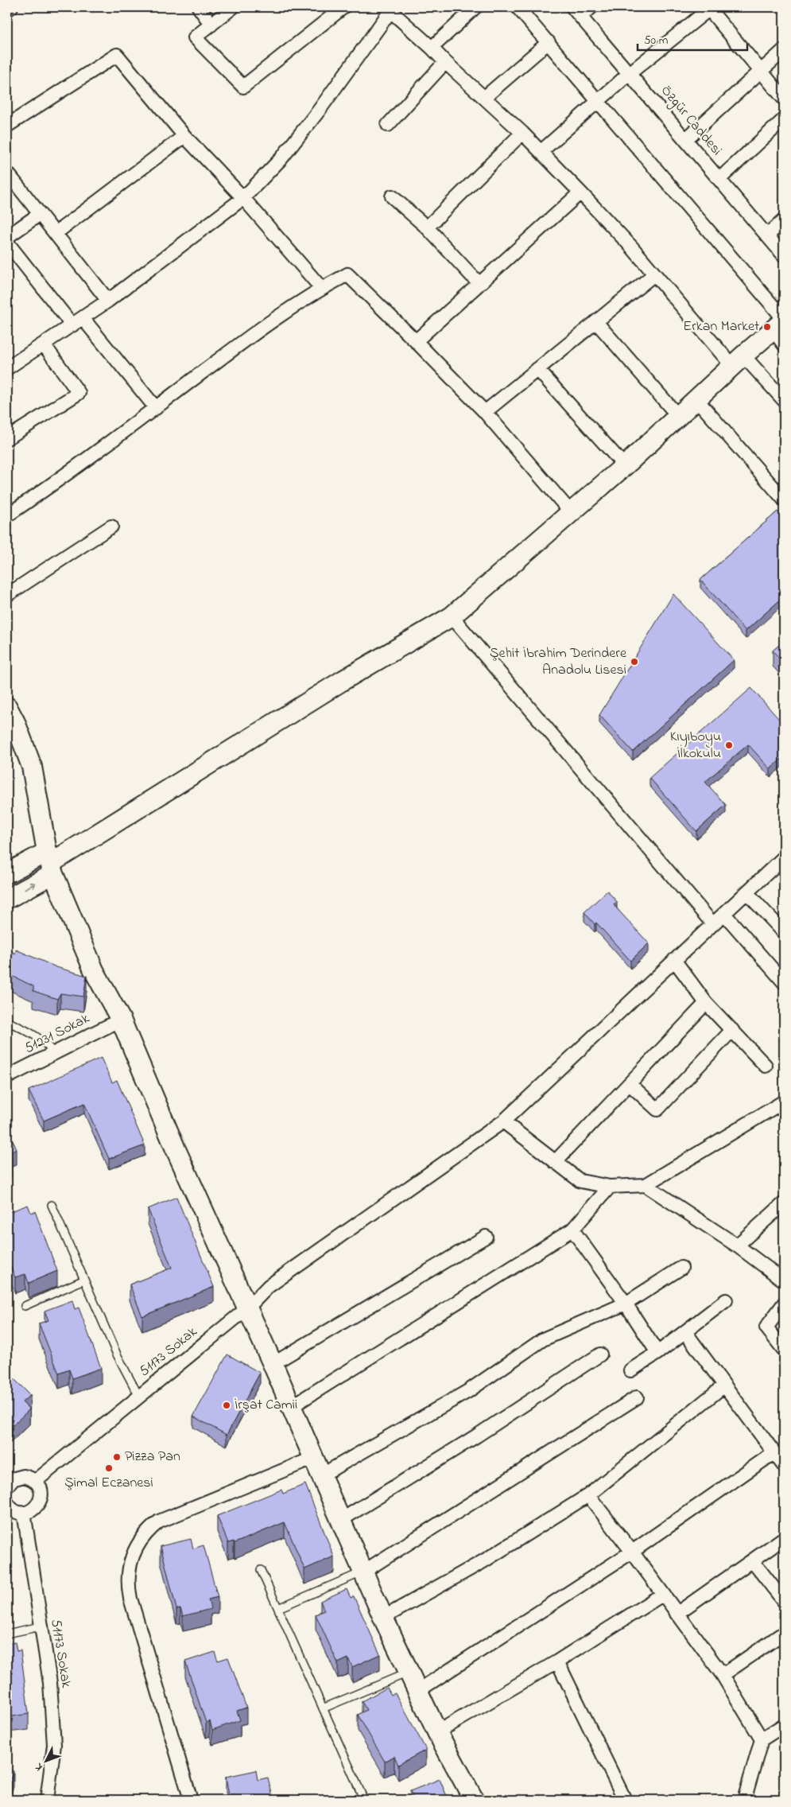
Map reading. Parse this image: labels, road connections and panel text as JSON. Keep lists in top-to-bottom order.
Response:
{
  "streets": {
    "street": ["Özgür Caddesi", "51231 Sokak", "51173 Sokak"]
  },
  "places": [
    "Erkan Market",
    "Şehit İbrahim Derindere Anadolu Lisesi",
    "Kıyıboyu İlkokulu",
    "İrşat Camii",
    "Pizza Pan",
    "Şimal Eczanesi"
  ],
  "scale_bar": "50 m",
  "north": "bottom left"
}
